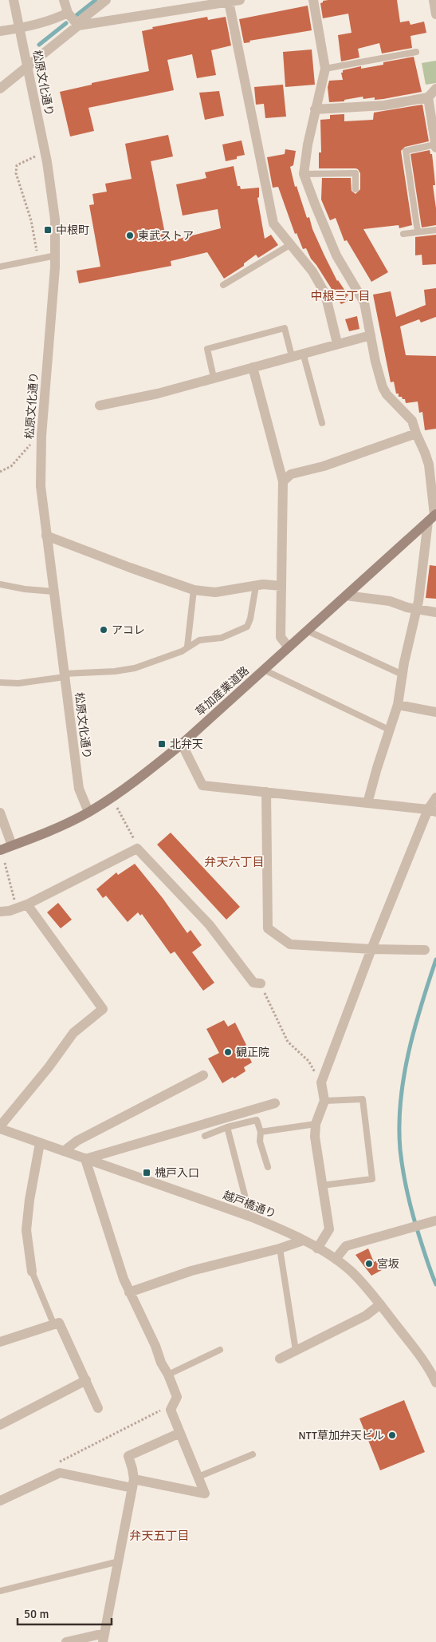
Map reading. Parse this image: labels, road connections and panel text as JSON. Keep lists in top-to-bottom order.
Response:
{
  "streets": {
    "main road": ["草加産業道路"],
    "street": ["松原文化通り", "越戸橋通り"]
  },
  "crossings": [
    ["松原文化通り", "草加産業道路"]
  ],
  "districts": ["中根三丁目", "弁天六丁目", "弁天五丁目"],
  "places": {
    "transit": ["中根町", "北弁天", "槐戸入口"],
    "other": [
      "東武ストア",
      "アコレ",
      "観正院",
      "宮坂",
      "NTT草加弁天ビル"
    ]
  },
  "scale_bar": "50 m"
}
